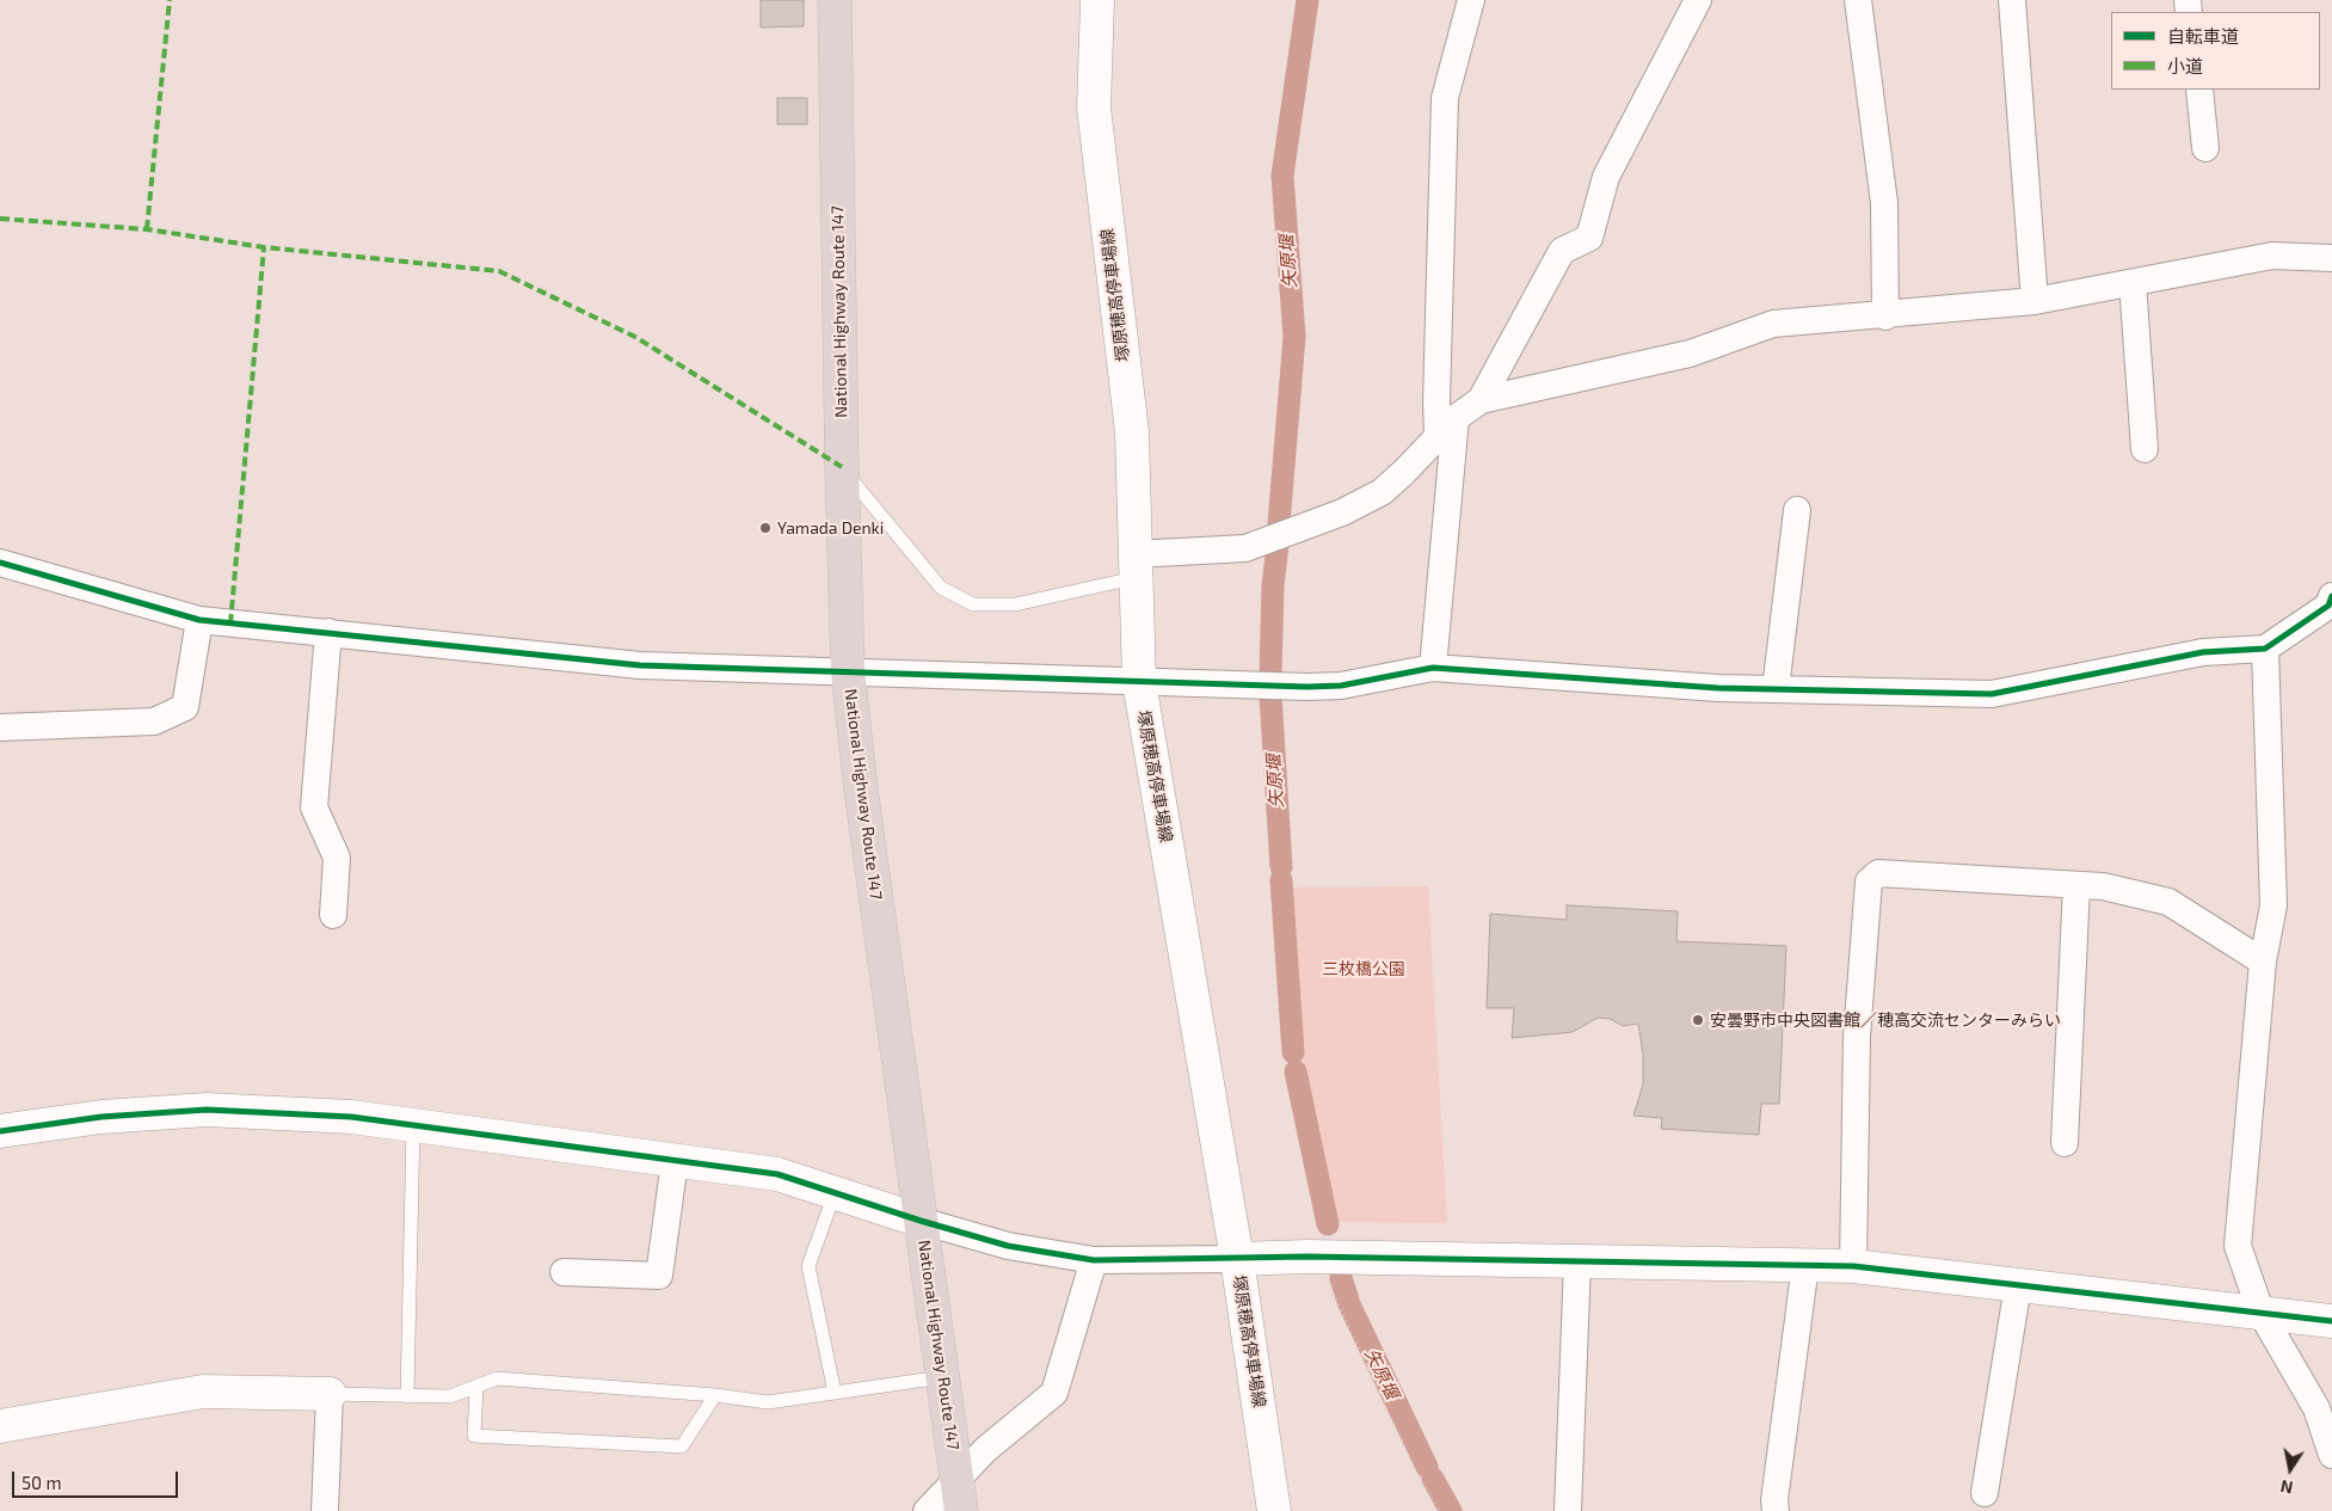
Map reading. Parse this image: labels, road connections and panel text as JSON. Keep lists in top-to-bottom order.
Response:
{
  "streets": {
    "highway": ["National Highway Route 147"],
    "street": ["塚原穂高停車場線"]
  },
  "water": ["矢原堰"],
  "parks": ["三枚橋公園"],
  "places": ["Yamada Denki", "安曇野市中央図書館／穂高交流センターみらい"],
  "legend": ["自転車道", "小道"],
  "scale_bar": "50 m",
  "north": "bottom"
}
